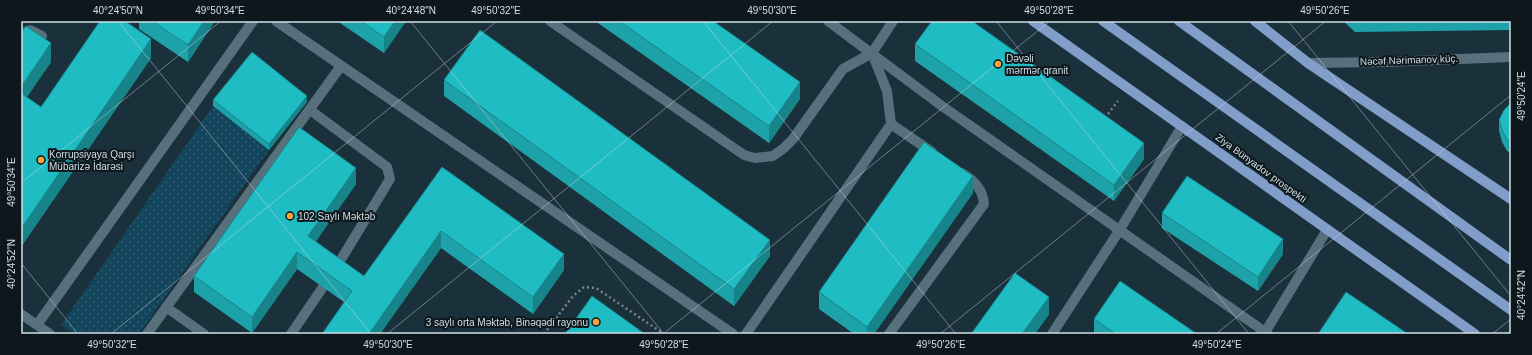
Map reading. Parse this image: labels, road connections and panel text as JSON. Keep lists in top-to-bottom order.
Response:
{
  "streets": {
    "main road": ["Ziya Bünyadov prospekti"],
    "street": ["Nəcəf Nərimanov küç."]
  },
  "places": [
    "Dəvəli mərmər qranit",
    "Korrupsiyaya Qarşı Mübarizə İdarəsi",
    "102 Saylı Məktəb",
    "3 saylı orta Məktəb, Binəqədi rayonu"
  ],
  "coordinates": [
    "40°24'50\"N",
    "49°50'34\"E",
    "40°24'48\"N",
    "49°50'32\"E",
    "49°50'30\"E",
    "49°50'28\"E",
    "49°50'26\"E",
    "49°50'24\"E",
    "40°24'52\"N",
    "40°24'42\"N"
  ]
}
